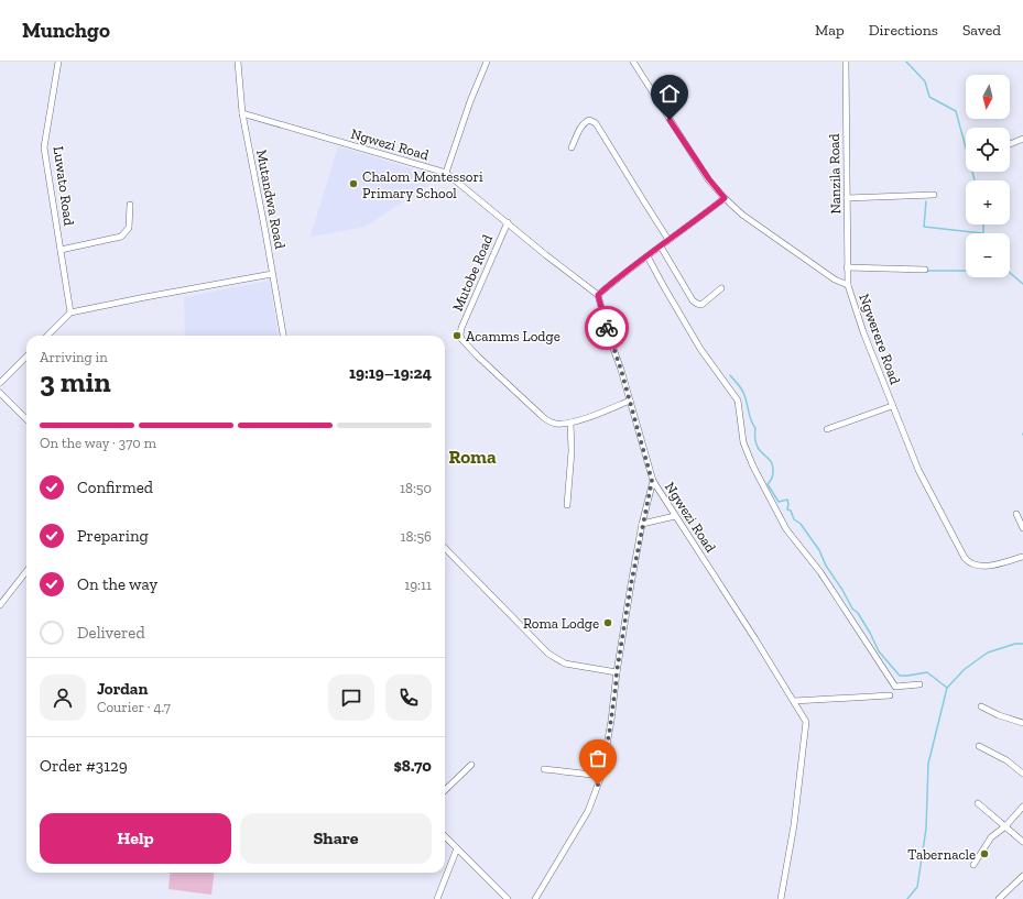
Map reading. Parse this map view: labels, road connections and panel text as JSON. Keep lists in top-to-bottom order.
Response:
{
  "streets": {
    "street": [
      "Ngwezi Road",
      "Nanzila Road",
      "Luwato Road",
      "Mutandwa Road",
      "Mutobe Road",
      "Ngwerere Road"
    ]
  },
  "crossings": [
    ["Ngwezi Road", "Mutandwa Road"],
    ["Ngwezi Road", "Mutobe Road"],
    ["Nanzila Road", "Ngwerere Road"]
  ],
  "districts": ["Roma"],
  "places": [
    "Chalom Montessori Primary School",
    "Acamms Lodge",
    "Roma Lodge",
    "Tabernacle"
  ],
  "north": "bottom",
  "page": {
    "header": "Munchgo",
    "nav": ["Map", "Directions", "Saved"],
    "map_buttons": ["+", "−"],
    "heading": ["3 min", "Arriving in", "19:19–19:24"],
    "panel": [
      "Jordan",
      "Courier · 4.7",
      "Order #3129",
      "$8.70"
    ],
    "bar": "On the way · 370 m",
    "list": [
      ["Confirmed", "18:50"],
      ["Preparing", "18:56"],
      ["On the way", "19:11"],
      "Delivered"
    ],
    "buttons": ["Help", "Share"]
  }
}
